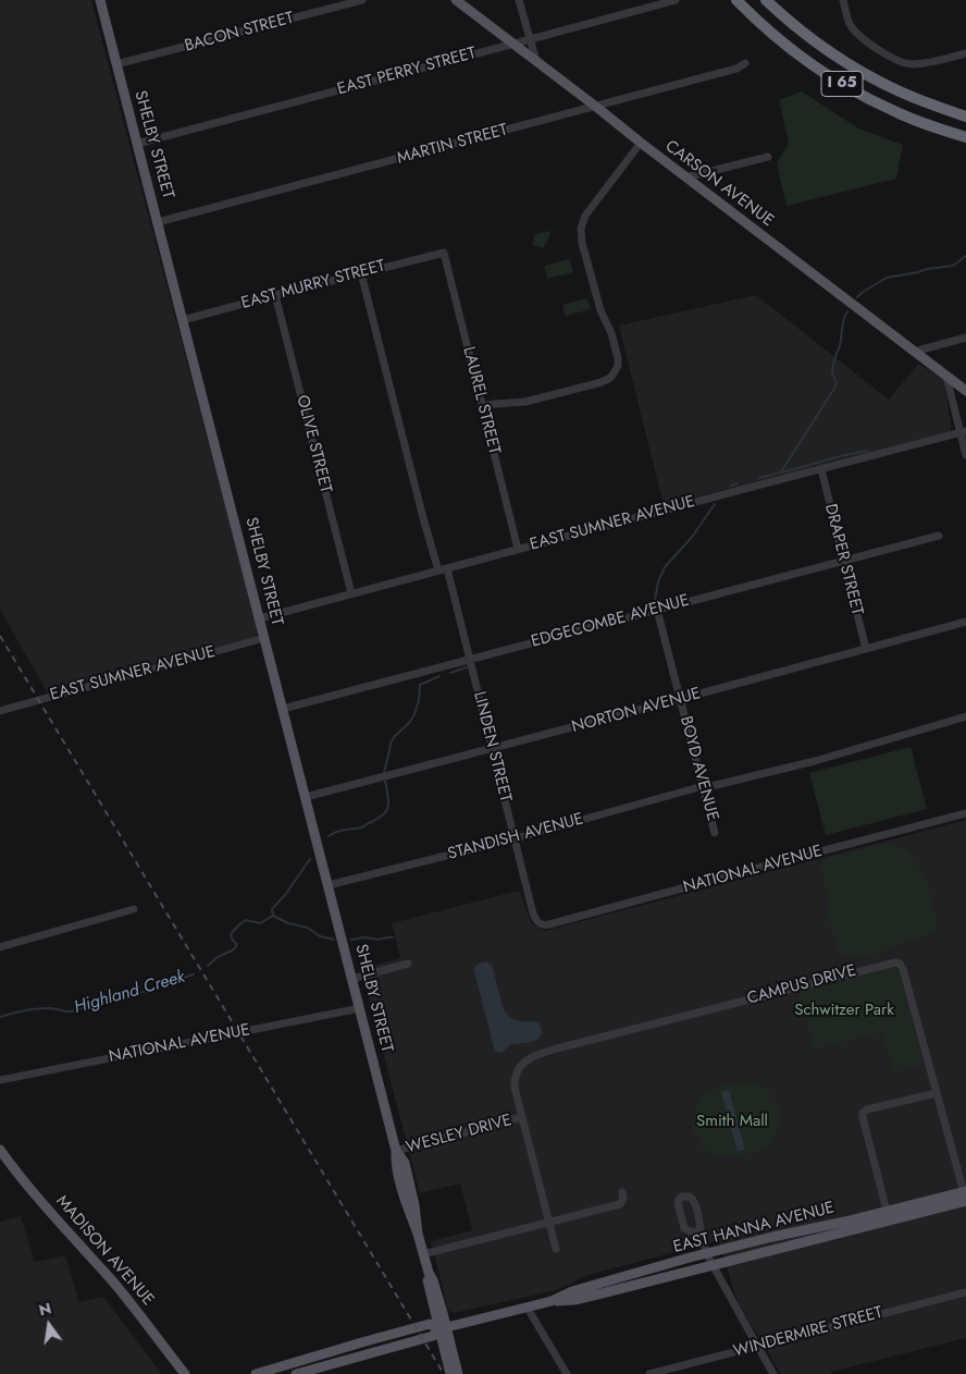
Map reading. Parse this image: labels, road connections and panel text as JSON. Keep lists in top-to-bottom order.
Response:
{
  "streets": {
    "highway": ["I 65"],
    "main road": [
      "SHELBY STREET",
      "CARSON AVENUE",
      "EAST HANNA AVENUE",
      "MADISON AVENUE"
    ],
    "street": [
      "BACON STREET",
      "EAST PERRY STREET",
      "MARTIN STREET",
      "EAST MURRY STREET",
      "LAUREL STREET",
      "OLIVE STREET",
      "EAST SUMNER AVENUE",
      "DRAPER STREET",
      "EDGECOMBE AVENUE",
      "NORTON AVENUE",
      "LINDEN STREET",
      "BOYD AVENUE",
      "STANDISH AVENUE",
      "NATIONAL AVENUE",
      "CAMPUS DRIVE",
      "WESLEY DRIVE",
      "WINDERMIRE STREET"
    ]
  },
  "crossings": [
    ["BACON STREET", "SHELBY STREET"],
    ["EAST PERRY STREET", "SHELBY STREET"],
    ["EAST PERRY STREET", "CARSON AVENUE"],
    ["SHELBY STREET", "MARTIN STREET"],
    ["SHELBY STREET", "EAST MURRY STREET"],
    ["SHELBY STREET", "EAST SUMNER AVENUE"],
    ["SHELBY STREET", "EDGECOMBE AVENUE"],
    ["SHELBY STREET", "NORTON AVENUE"],
    ["SHELBY STREET", "STANDISH AVENUE"],
    ["SHELBY STREET", "NATIONAL AVENUE"],
    ["SHELBY STREET", "WESLEY DRIVE"],
    ["SHELBY STREET", "EAST HANNA AVENUE"],
    ["MARTIN STREET", "CARSON AVENUE"],
    ["EAST MURRY STREET", "LAUREL STREET"],
    ["EAST MURRY STREET", "OLIVE STREET"],
    ["LAUREL STREET", "EAST SUMNER AVENUE"],
    ["OLIVE STREET", "EAST SUMNER AVENUE"],
    ["EAST SUMNER AVENUE", "DRAPER STREET"],
    ["EAST SUMNER AVENUE", "LINDEN STREET"],
    ["DRAPER STREET", "EDGECOMBE AVENUE"],
    ["DRAPER STREET", "NORTON AVENUE"],
    ["EDGECOMBE AVENUE", "LINDEN STREET"],
    ["EDGECOMBE AVENUE", "BOYD AVENUE"],
    ["NORTON AVENUE", "LINDEN STREET"],
    ["NORTON AVENUE", "BOYD AVENUE"],
    ["LINDEN STREET", "STANDISH AVENUE"],
    ["LINDEN STREET", "NATIONAL AVENUE"],
    ["BOYD AVENUE", "STANDISH AVENUE"],
    ["CAMPUS DRIVE", "WESLEY DRIVE"],
    ["CAMPUS DRIVE", "EAST HANNA AVENUE"]
  ],
  "water": ["Highland Creek"],
  "parks": ["Schwitzer Park", "Smith Mall"],
  "north": "top"
}
